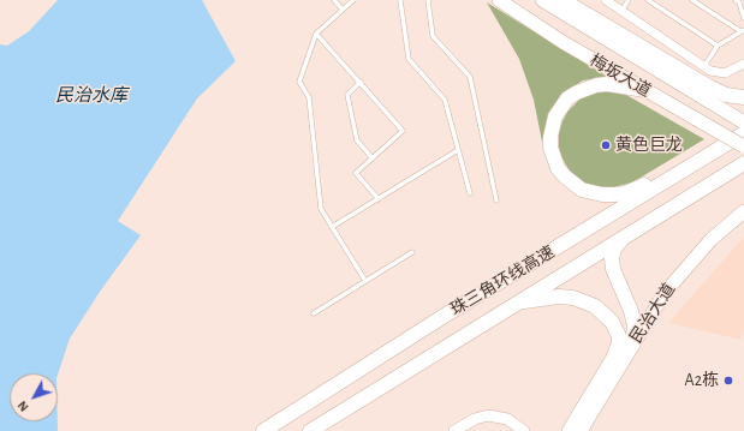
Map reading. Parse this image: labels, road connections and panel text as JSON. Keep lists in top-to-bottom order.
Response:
{
  "streets": {
    "highway": ["珠三角环线高速"],
    "main road": ["梅坂大道", "民治大道"]
  },
  "water": ["民治水库"],
  "places": ["黄色巨龙", "A2栋"],
  "north": "bottom left"
}
